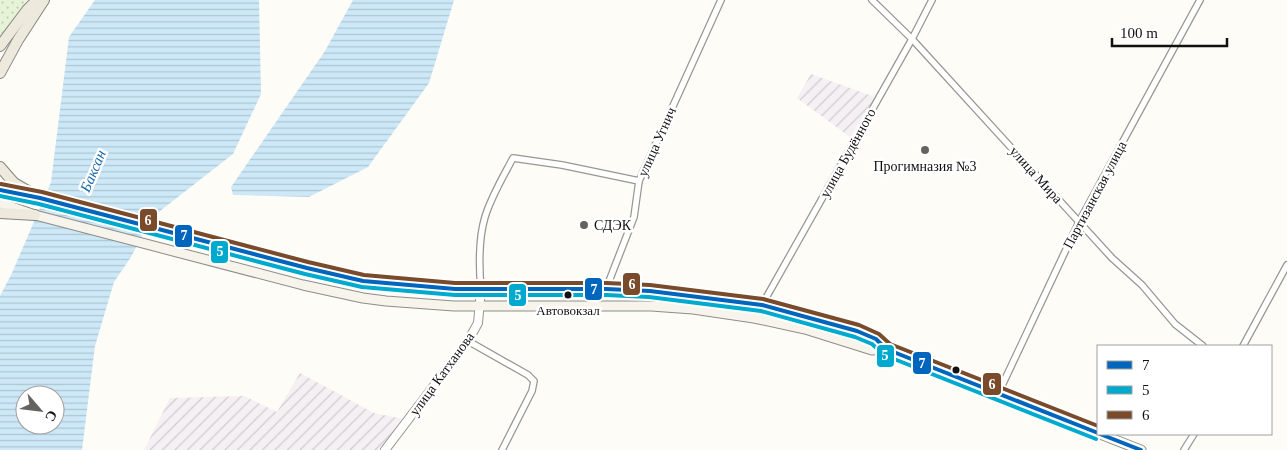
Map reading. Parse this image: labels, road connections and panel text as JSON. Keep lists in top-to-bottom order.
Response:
{
  "streets": {
    "street": [
      "улица Угнич",
      "улица Будённого",
      "улица Мира",
      "Партизанская улица",
      "улица Катханова"
    ]
  },
  "crossings": [
    ["улица Будённого", "улица Мира"],
    ["улица Мира", "Партизанская улица"]
  ],
  "water": ["Баксан"],
  "places": ["Прогимназия №3", "СДЭК", "Автовокзал"],
  "lines": ["transit line 6", "transit line 7", "transit line 5"],
  "legend": ["7", "5", "6"],
  "scale_bar": "100 m",
  "north": "bottom right"
}
